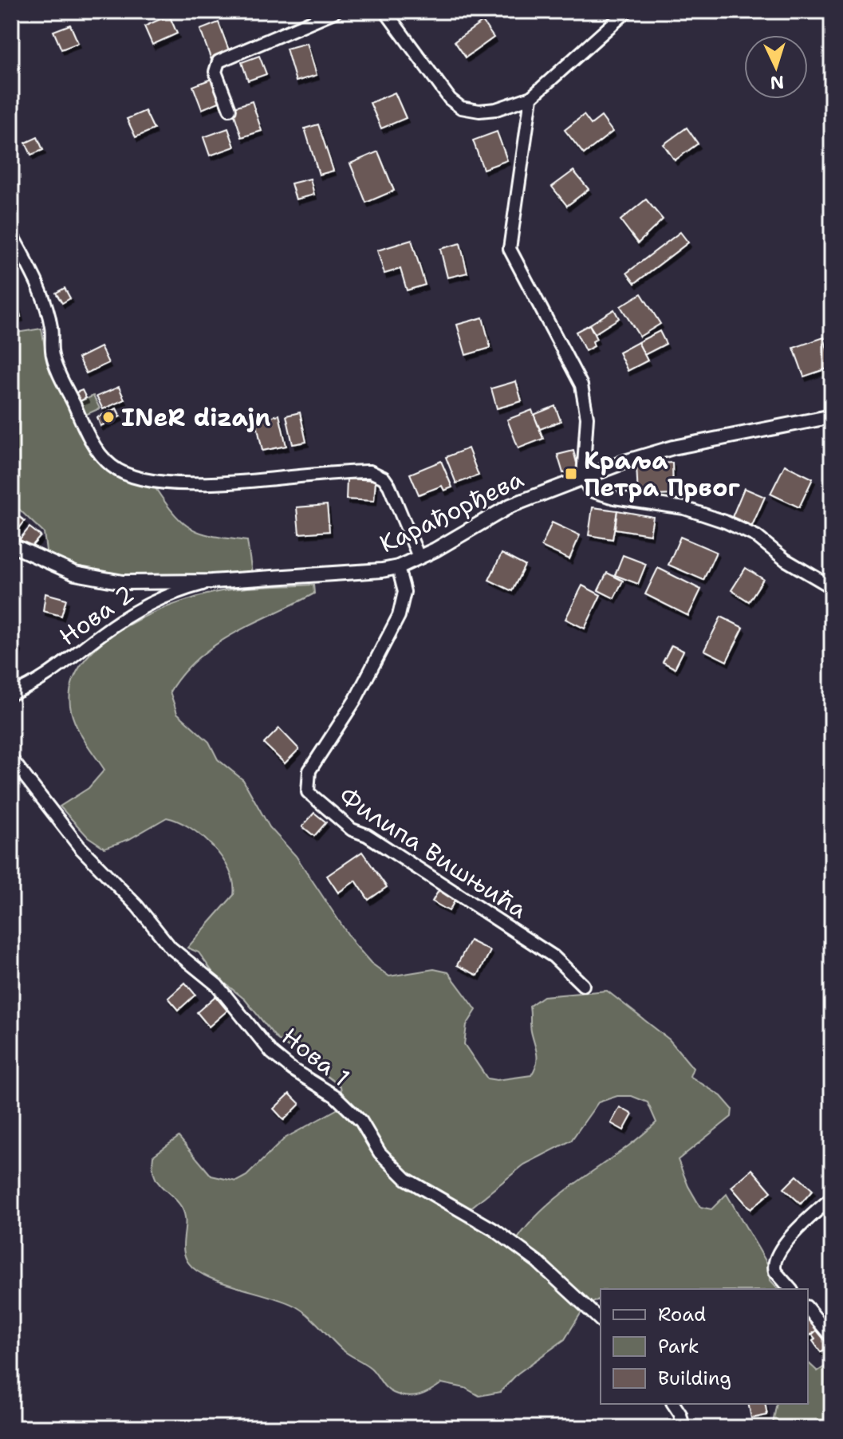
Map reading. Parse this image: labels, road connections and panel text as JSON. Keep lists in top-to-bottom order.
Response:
{
  "streets": {
    "street": [
      "Карађорђева",
      "Нова 2",
      "Филипа Вишњића",
      "Нова 1"
    ]
  },
  "crossings": [
    ["Карађорђева", "Нова 2"],
    ["Карађорђева", "Филипа Вишњића"]
  ],
  "places": {
    "other": ["INeR dizajn"],
    "transit": ["Краља Петра Првог"]
  },
  "legend": ["Road", "Park", "Building"],
  "north": "bottom"
}
